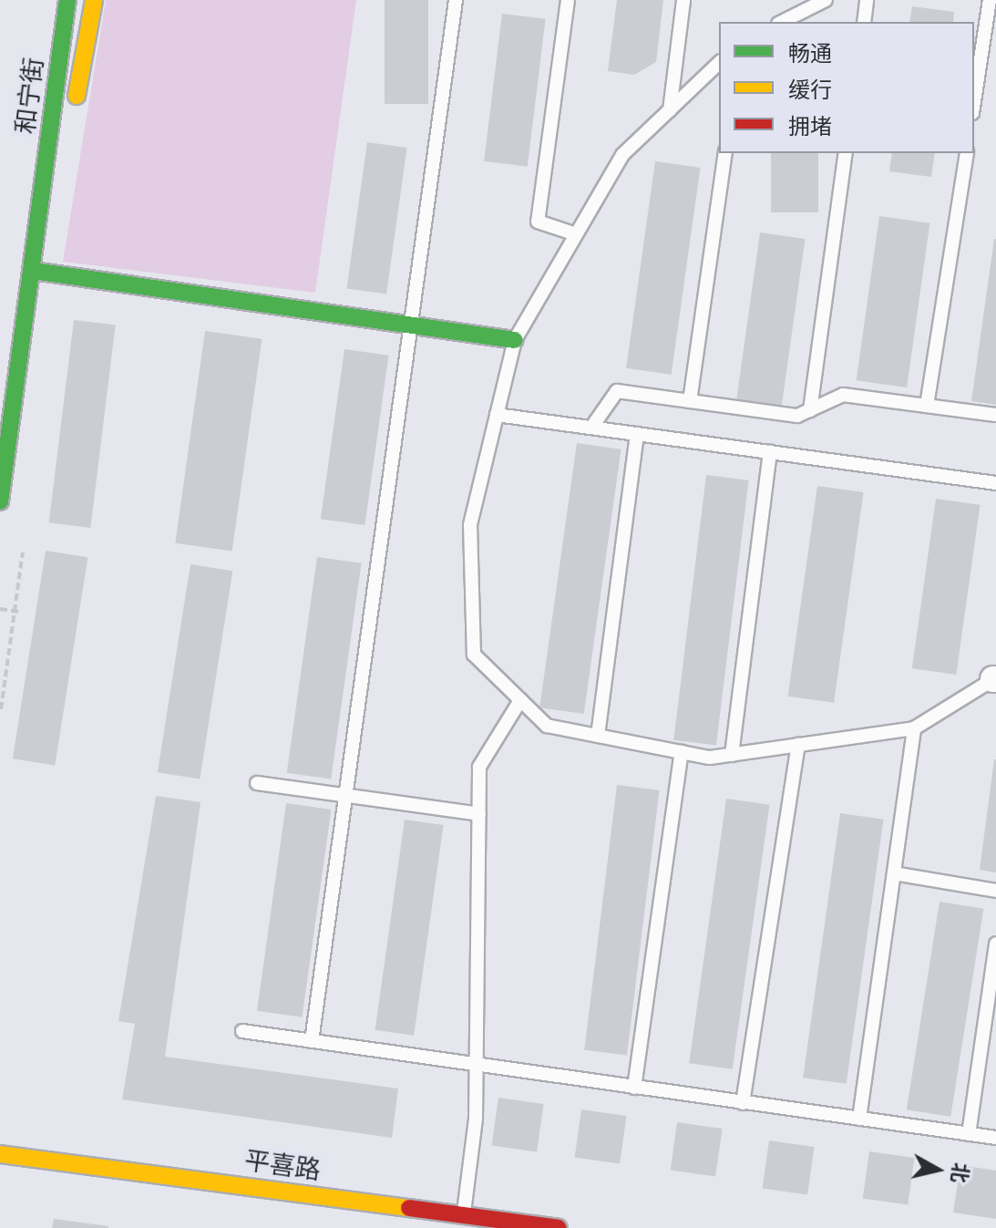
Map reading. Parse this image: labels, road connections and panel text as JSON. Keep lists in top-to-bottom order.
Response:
{
  "streets": {
    "street": ["和宁街", "平喜路"]
  },
  "legend": ["畅通", "缓行", "拥堵"],
  "north": "right"
}
